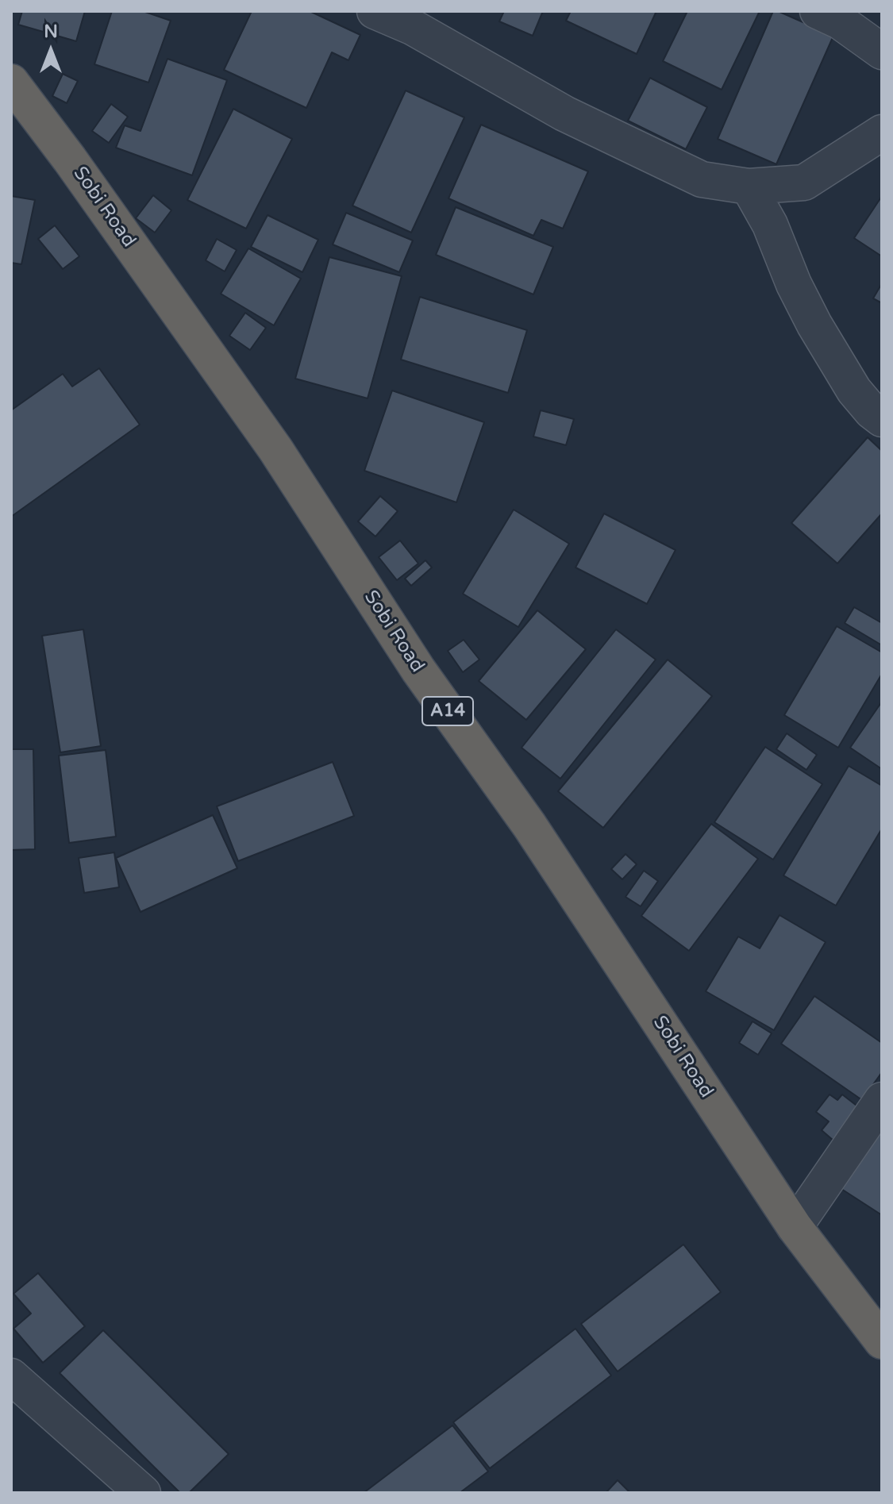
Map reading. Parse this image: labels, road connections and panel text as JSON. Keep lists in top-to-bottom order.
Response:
{
  "streets": {
    "highway": ["Sobi Road", "A14"]
  },
  "north": "top"
}
